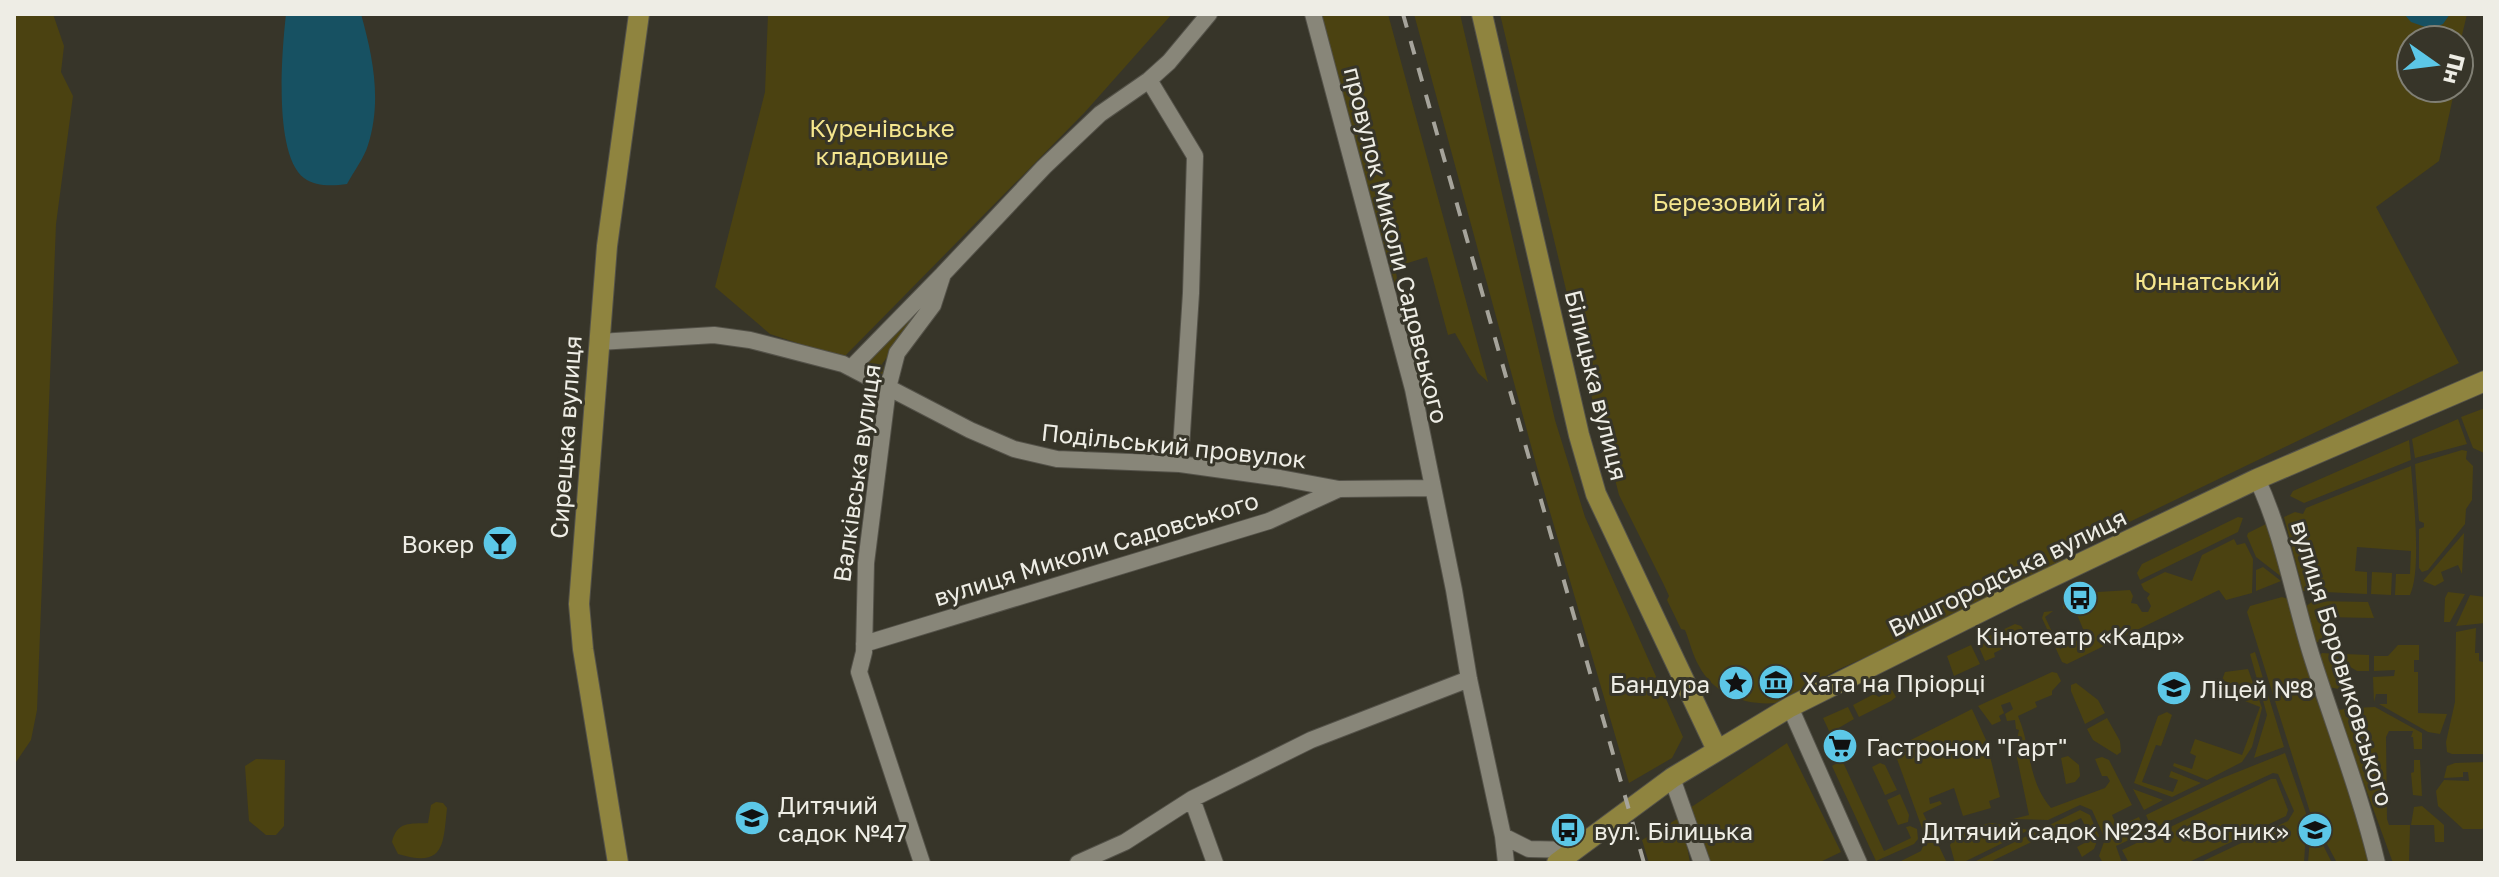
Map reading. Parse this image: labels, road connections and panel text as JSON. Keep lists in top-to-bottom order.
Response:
{
  "streets": {
    "main road": ["Білицька вулиця", "Сирецька вулиця", "Вишгородська вулиця"],
    "street": [
      "провулок Миколи Садовського",
      "Подільський провулок",
      "Валківська вулиця",
      "вулиця Миколи Садовського",
      "вулиця Боровиковського"
    ]
  },
  "crossings": [
    ["провулок Миколи Садовського", "Подільський провулок"],
    ["Білицька вулиця", "Вишгородська вулиця"],
    ["Сирецька вулиця", "Подільський провулок"],
    ["Подільський провулок", "Валківська вулиця"],
    ["Подільський провулок", "вулиця Миколи Садовського"],
    ["Валківська вулиця", "вулиця Миколи Садовського"],
    ["Вишгородська вулиця", "вулиця Боровиковського"]
  ],
  "parks": ["Куренівське кладовище", "Березовий гай", "Юннатський"],
  "places": {
    "bar": ["Вокер"],
    "bus stop": ["Кінотеатр «Кадр»", "вул. Білицька"],
    "museum": ["Хата на Пріорці"],
    "place": ["Бандура"],
    "school or university": ["Ліцей №8", "Дитячий садок №47", "Дитячий садок №234 «Вогник»"],
    "supermarket": ["Гастроном \"Гарт\""]
  },
  "north": "right"
}
